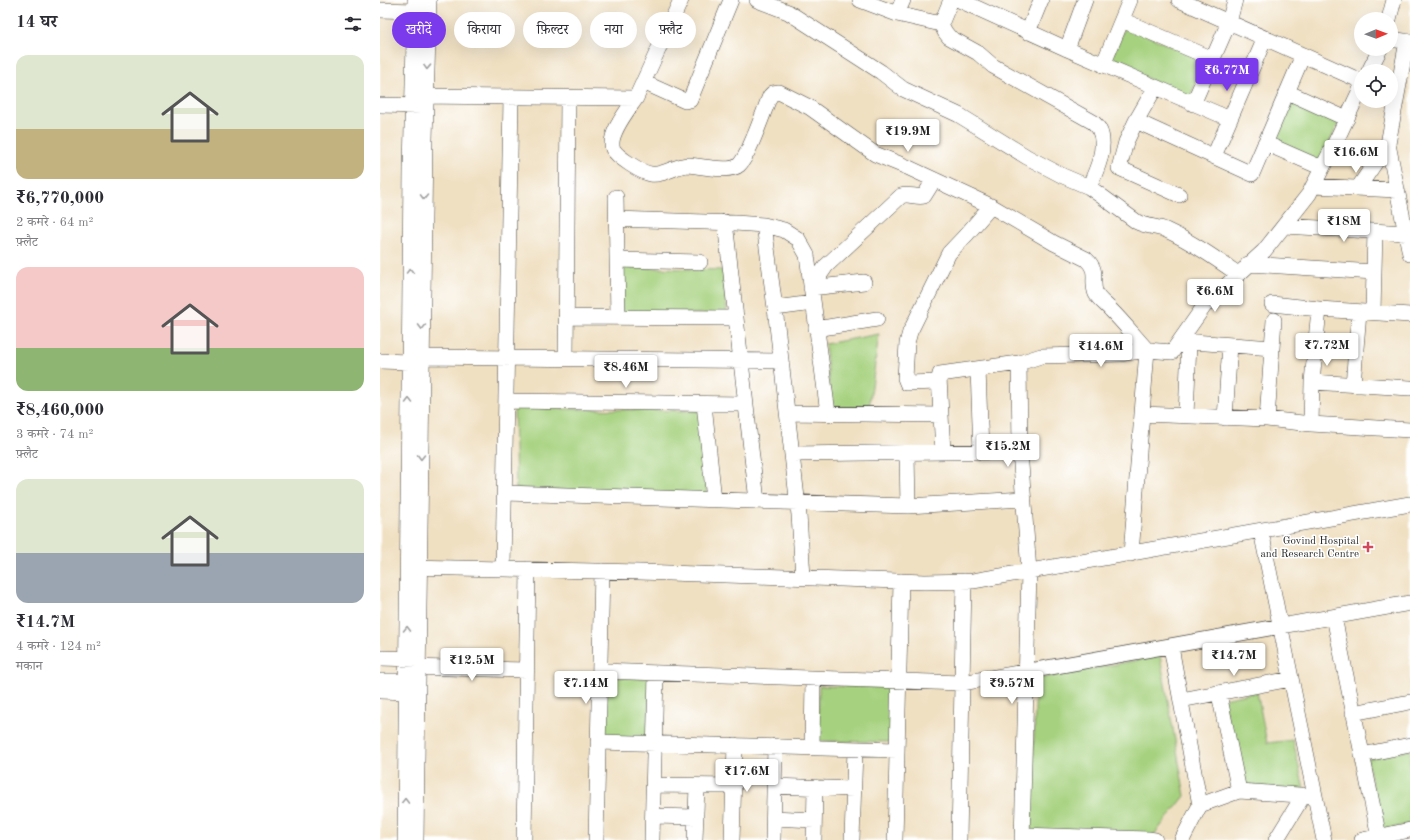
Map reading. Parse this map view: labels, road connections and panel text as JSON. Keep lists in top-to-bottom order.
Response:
{
  "places": {
    "health": ["Govind Hospital and Research Centre"]
  },
  "north": "right",
  "page": {
    "heading": "14 घर",
    "chip": [
      "खरीदें",
      "किराया",
      "फ़िल्टर",
      "नया",
      "फ़्लैट"
    ],
    "list": [
      {
        "name": "₹6,770,000",
        "note": "2 कमरे · 64 m² · फ़्लैट"
      },
      {
        "name": "₹8,460,000",
        "note": "3 कमरे · 74 m² · फ़्लैट"
      },
      {
        "name": "₹14.7M",
        "note": "4 कमरे · 124 m² · मकान"
      }
    ],
    "price": [
      "₹6.77M",
      "₹19.9M",
      "₹16.6M",
      "₹18M",
      "₹6.6M",
      "₹7.72M",
      "₹14.6M",
      "₹8.46M",
      "₹15.2M",
      "₹14.7M",
      "₹12.5M",
      "₹7.14M",
      "₹9.57M",
      "₹17.6M"
    ]
  }
}
